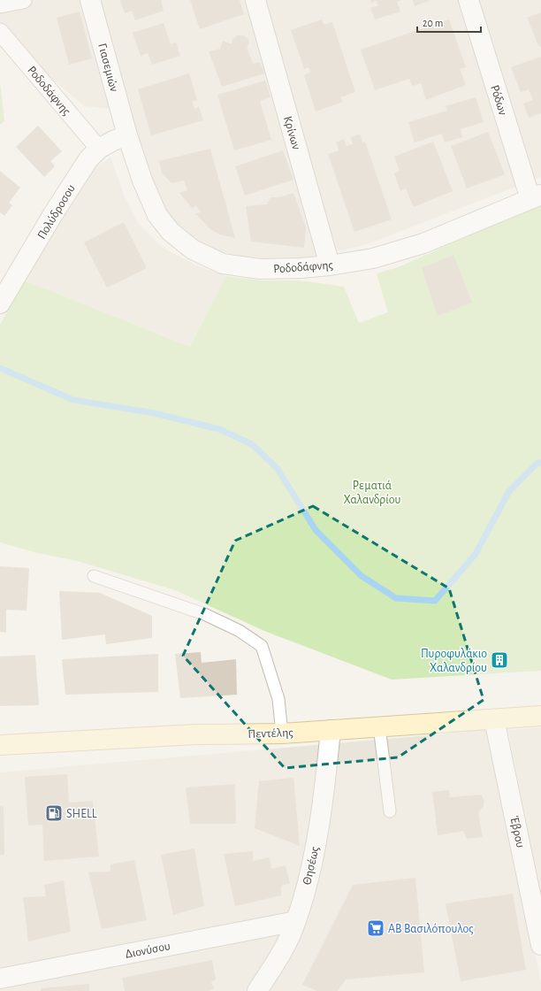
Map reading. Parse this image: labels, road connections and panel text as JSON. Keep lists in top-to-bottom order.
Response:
{
  "streets": {
    "main road": ["Πεντέλης"],
    "street": [
      "Γιασεμιών",
      "Ροδοδάφνης",
      "Ρόδων",
      "Κρίνων",
      "Πολύδροσου",
      "Έβρου",
      "Θησέως",
      "Διονύσου"
    ]
  },
  "crossings": [
    ["Γιασεμιών", "Ροδοδάφνης"],
    ["Γιασεμιών", "Πολύδροσου"],
    ["Ροδοδάφνης", "Ρόδων"],
    ["Ροδοδάφνης", "Κρίνων"],
    ["Ροδοδάφνης", "Πολύδροσου"],
    ["Πεντέλης", "Έβρου"],
    ["Πεντέλης", "Θησέως"],
    ["Θησέως", "Διονύσου"]
  ],
  "parks": ["Ρεματιά Χαλανδρίου"],
  "places": {
    "building": ["Πυροφυλάκιο Χαλανδρίου"],
    "fuel station": ["SHELL"],
    "supermarket": ["ΑΒ Βασιλόπουλος"]
  },
  "scale_bar": "20 m"
}
